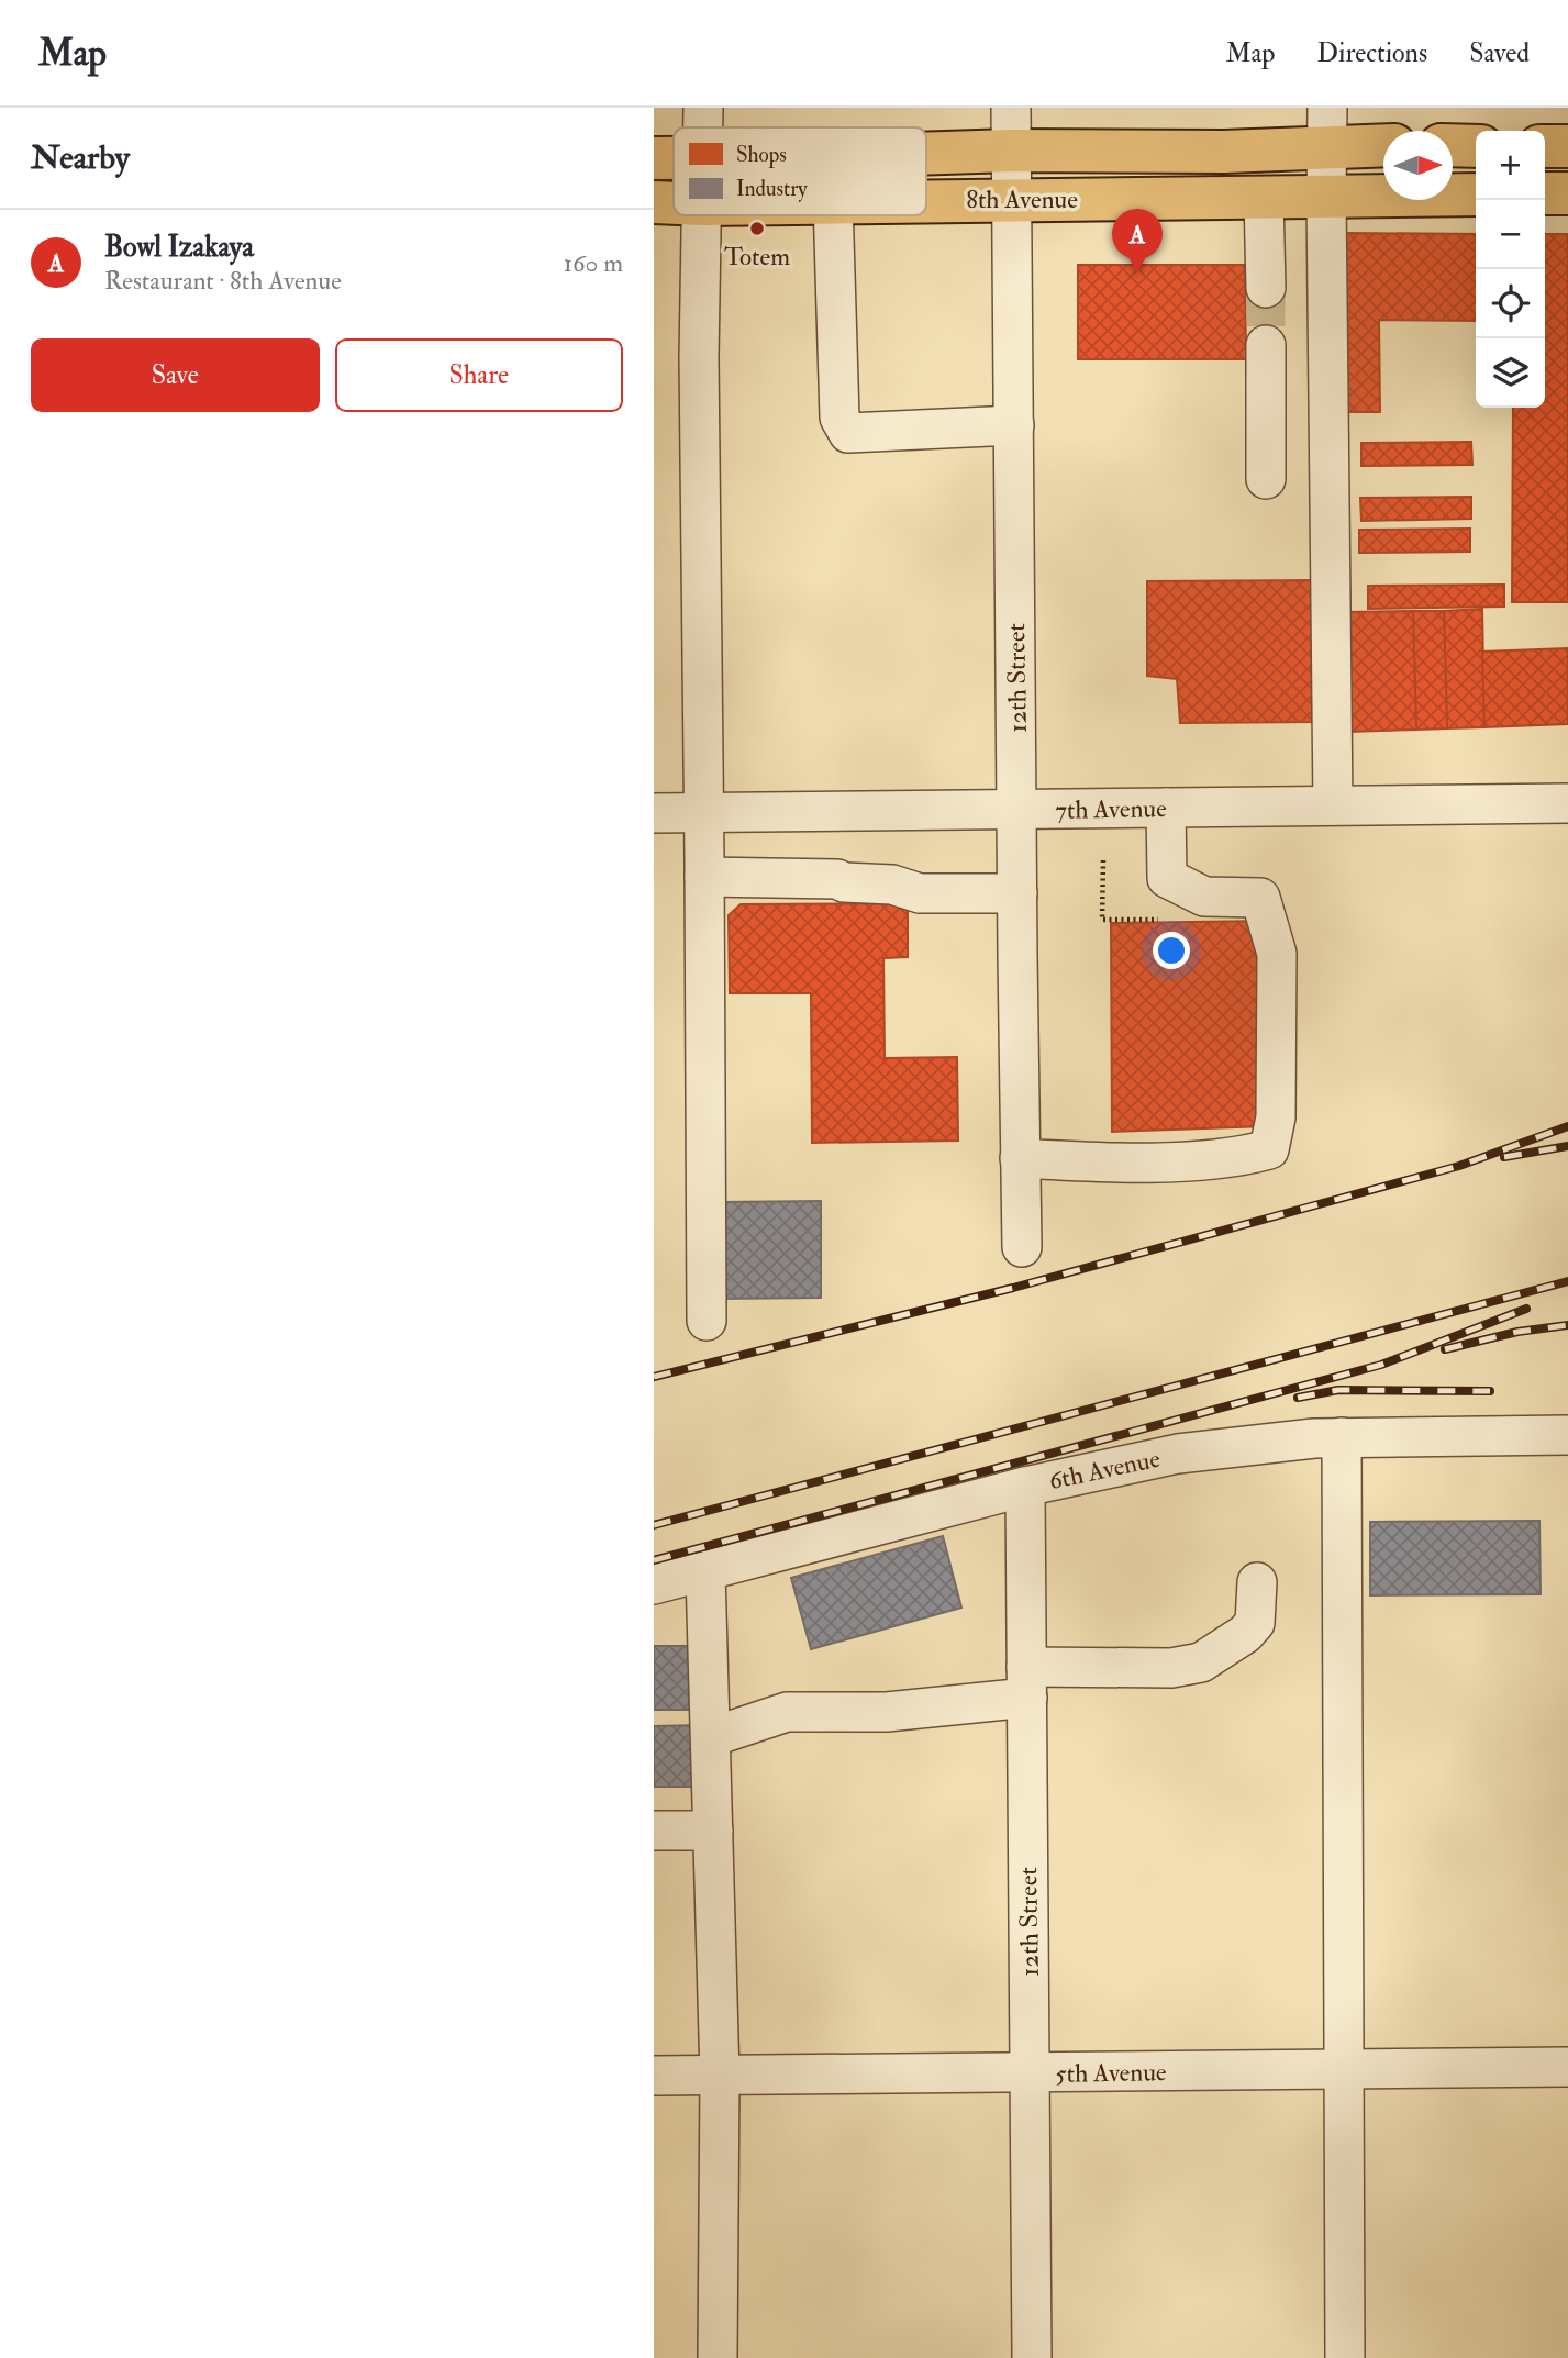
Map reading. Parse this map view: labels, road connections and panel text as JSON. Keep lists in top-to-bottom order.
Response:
{
  "streets": {
    "main road": ["8th Avenue"],
    "street": [
      "12th Street",
      "7th Avenue",
      "6th Avenue",
      "5th Avenue"
    ]
  },
  "crossings": [
    ["8th Avenue", "12th Street"],
    ["12th Street", "7th Avenue"],
    ["12th Street", "6th Avenue"],
    ["12th Street", "5th Avenue"]
  ],
  "places": ["Totem"],
  "legend": ["Shops", "Industry"],
  "north": "right",
  "page": {
    "header": "Map",
    "nav": ["Map", "Directions", "Saved"],
    "heading": "Nearby",
    "map_buttons": ["+", "−"],
    "list": [
      {
        "mark": "A",
        "name": "Bowl Izakaya",
        "note": "Restaurant · 8th Avenue",
        "value": "160 m"
      }
    ],
    "pins": "A",
    "buttons": ["Save", "Share"]
  }
}
